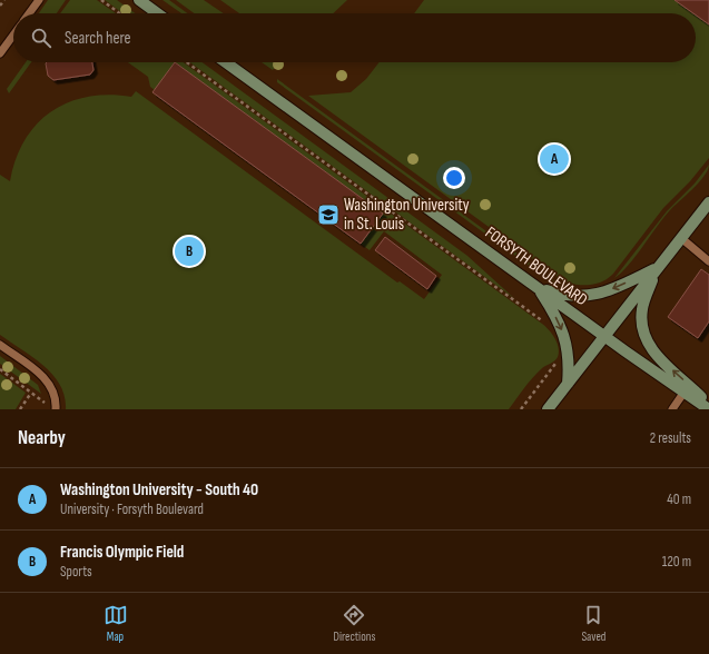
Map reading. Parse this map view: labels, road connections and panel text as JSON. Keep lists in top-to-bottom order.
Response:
{
  "streets": {
    "main road": ["FORSYTH BOULEVARD"]
  },
  "places": {
    "school or university": ["Washington University in St. Louis"]
  },
  "page": {
    "search": "Search here",
    "pins": ["A", "B"],
    "heading": ["Nearby", "2 results"],
    "list": [
      {
        "mark": "A",
        "name": "Washington University - South 40",
        "note": "University · Forsyth Boulevard",
        "value": "40 m"
      },
      {
        "mark": "B",
        "name": "Francis Olympic Field",
        "note": "Sports",
        "value": "120 m"
      }
    ],
    "nav": ["Map", "Directions", "Saved"]
  }
}
